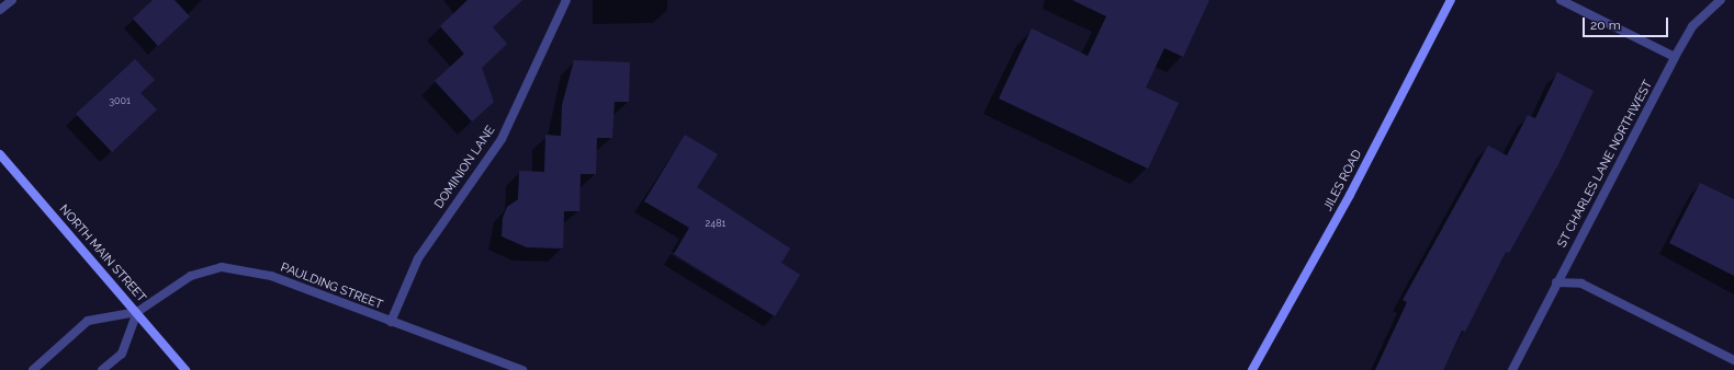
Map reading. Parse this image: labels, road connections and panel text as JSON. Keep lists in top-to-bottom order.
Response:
{
  "streets": {
    "street": [
      "ST CHARLES LANE NORTHWEST",
      "DOMINION LANE",
      "JILES ROAD",
      "NORTH MAIN STREET",
      "PAULDING STREET"
    ]
  },
  "crossings": [
    ["DOMINION LANE", "PAULDING STREET"],
    ["NORTH MAIN STREET", "PAULDING STREET"]
  ],
  "house_numbers": ["3001", "2481"],
  "scale_bar": "20 m"
}
